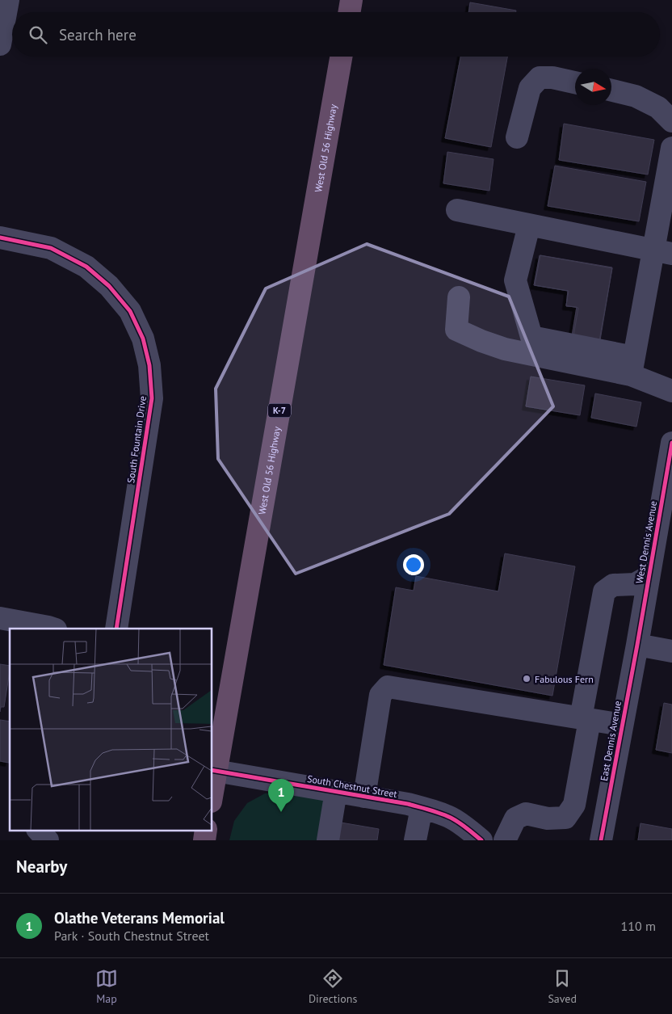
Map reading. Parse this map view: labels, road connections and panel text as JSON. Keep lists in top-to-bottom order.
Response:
{
  "streets": {
    "highway": ["West Old 56 Highway", "K-7"],
    "street": [
      "South Fountain Drive",
      "West Dennis Avenue",
      "East Dennis Avenue",
      "South Chestnut Street"
    ]
  },
  "crossings": [
    ["West Old 56 Highway", "K-7"],
    ["West Old 56 Highway", "South Chestnut Street"],
    ["K-7", "South Chestnut Street"],
    ["West Dennis Avenue", "East Dennis Avenue"]
  ],
  "places": ["Fabulous Fern"],
  "north": "right",
  "page": {
    "search": "Search here",
    "pins": "1",
    "heading": "Nearby",
    "list": [
      {
        "mark": "1",
        "name": "Olathe Veterans Memorial",
        "note": "Park · South Chestnut Street",
        "value": "110 m"
      }
    ],
    "nav": ["Map", "Directions", "Saved"]
  }
}
